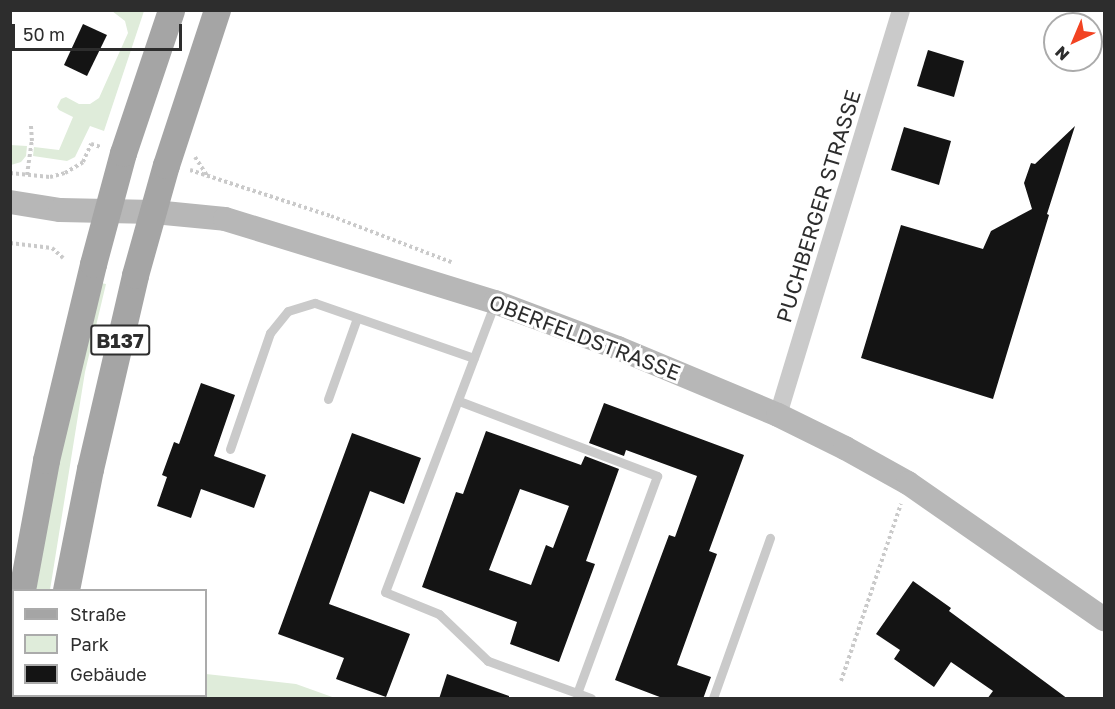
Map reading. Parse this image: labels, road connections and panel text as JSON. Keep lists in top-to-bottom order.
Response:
{
  "streets": {
    "main road": ["OBERFELDSTRASSE", "B137"],
    "street": ["PUCHBERGER STRASSE"]
  },
  "crossings": [
    ["PUCHBERGER STRASSE", "OBERFELDSTRASSE"],
    ["OBERFELDSTRASSE", "B137"]
  ],
  "legend": ["Straße", "Park", "Gebäude"],
  "scale_bar": "50 m",
  "north": "bottom left"
}
